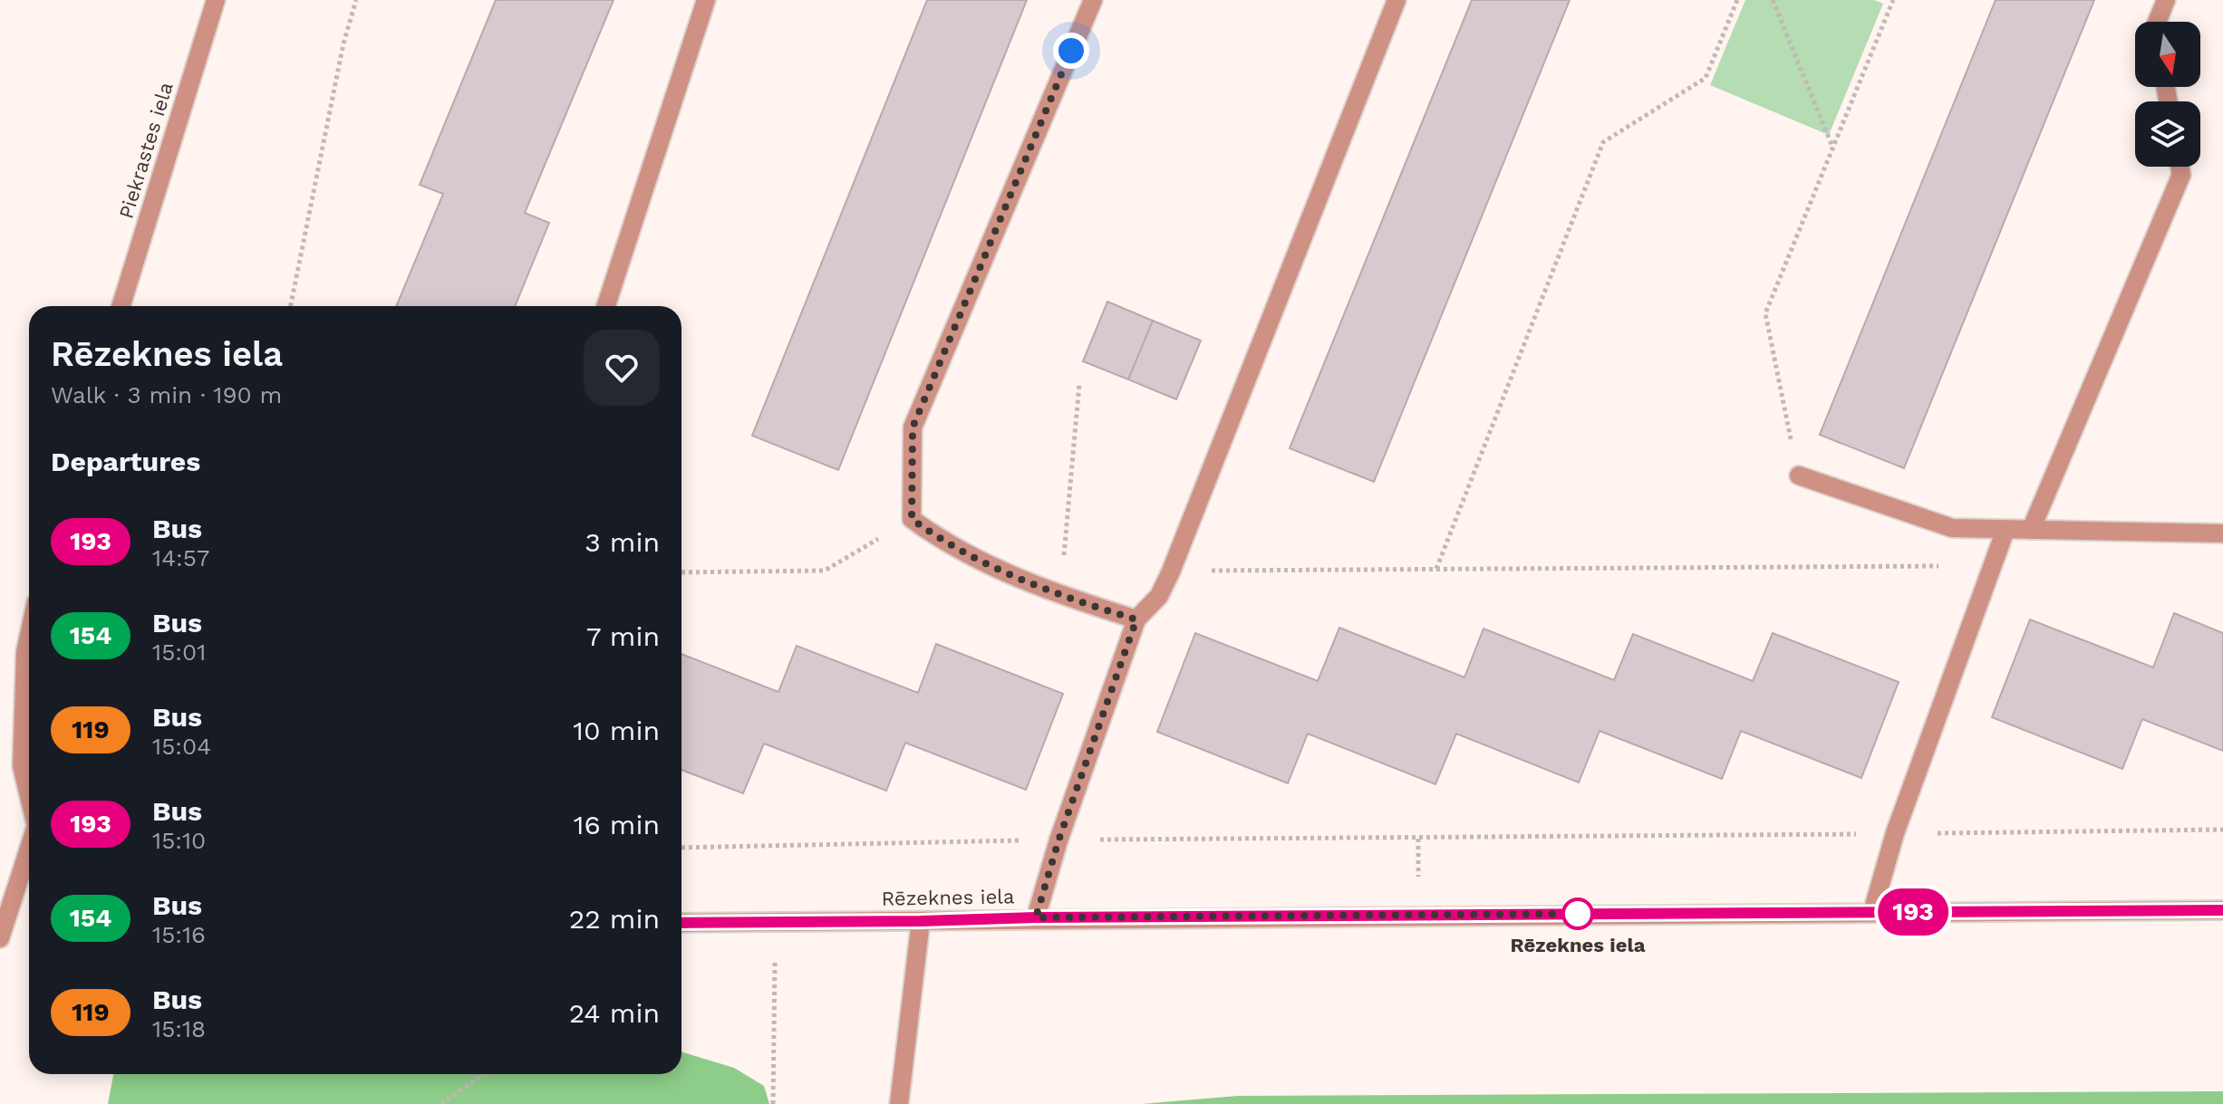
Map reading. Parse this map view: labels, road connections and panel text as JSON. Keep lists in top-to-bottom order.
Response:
{
  "streets": {
    "street": ["Piekrastes iela", "Rēzeknes iela"]
  },
  "places": ["Rēzeknes iela"],
  "lines": ["bus line 193"],
  "north": "bottom",
  "page": {
    "on_map": "193",
    "heading": [
      ["Rēzeknes iela", "Walk · 3 min · 190 m"],
      "Departures"
    ],
    "list": [
      {
        "mark": "193",
        "name": "Bus",
        "note": "14:57",
        "value": "3 min"
      },
      {
        "mark": "154",
        "name": "Bus",
        "note": "15:01",
        "value": "7 min"
      },
      {
        "mark": "119",
        "name": "Bus",
        "note": "15:04",
        "value": "10 min"
      },
      {
        "mark": "193",
        "name": "Bus",
        "note": "15:10",
        "value": "16 min"
      },
      {
        "mark": "154",
        "name": "Bus",
        "note": "15:16",
        "value": "22 min"
      },
      {
        "mark": "119",
        "name": "Bus",
        "note": "15:18",
        "value": "24 min"
      }
    ]
  }
}
